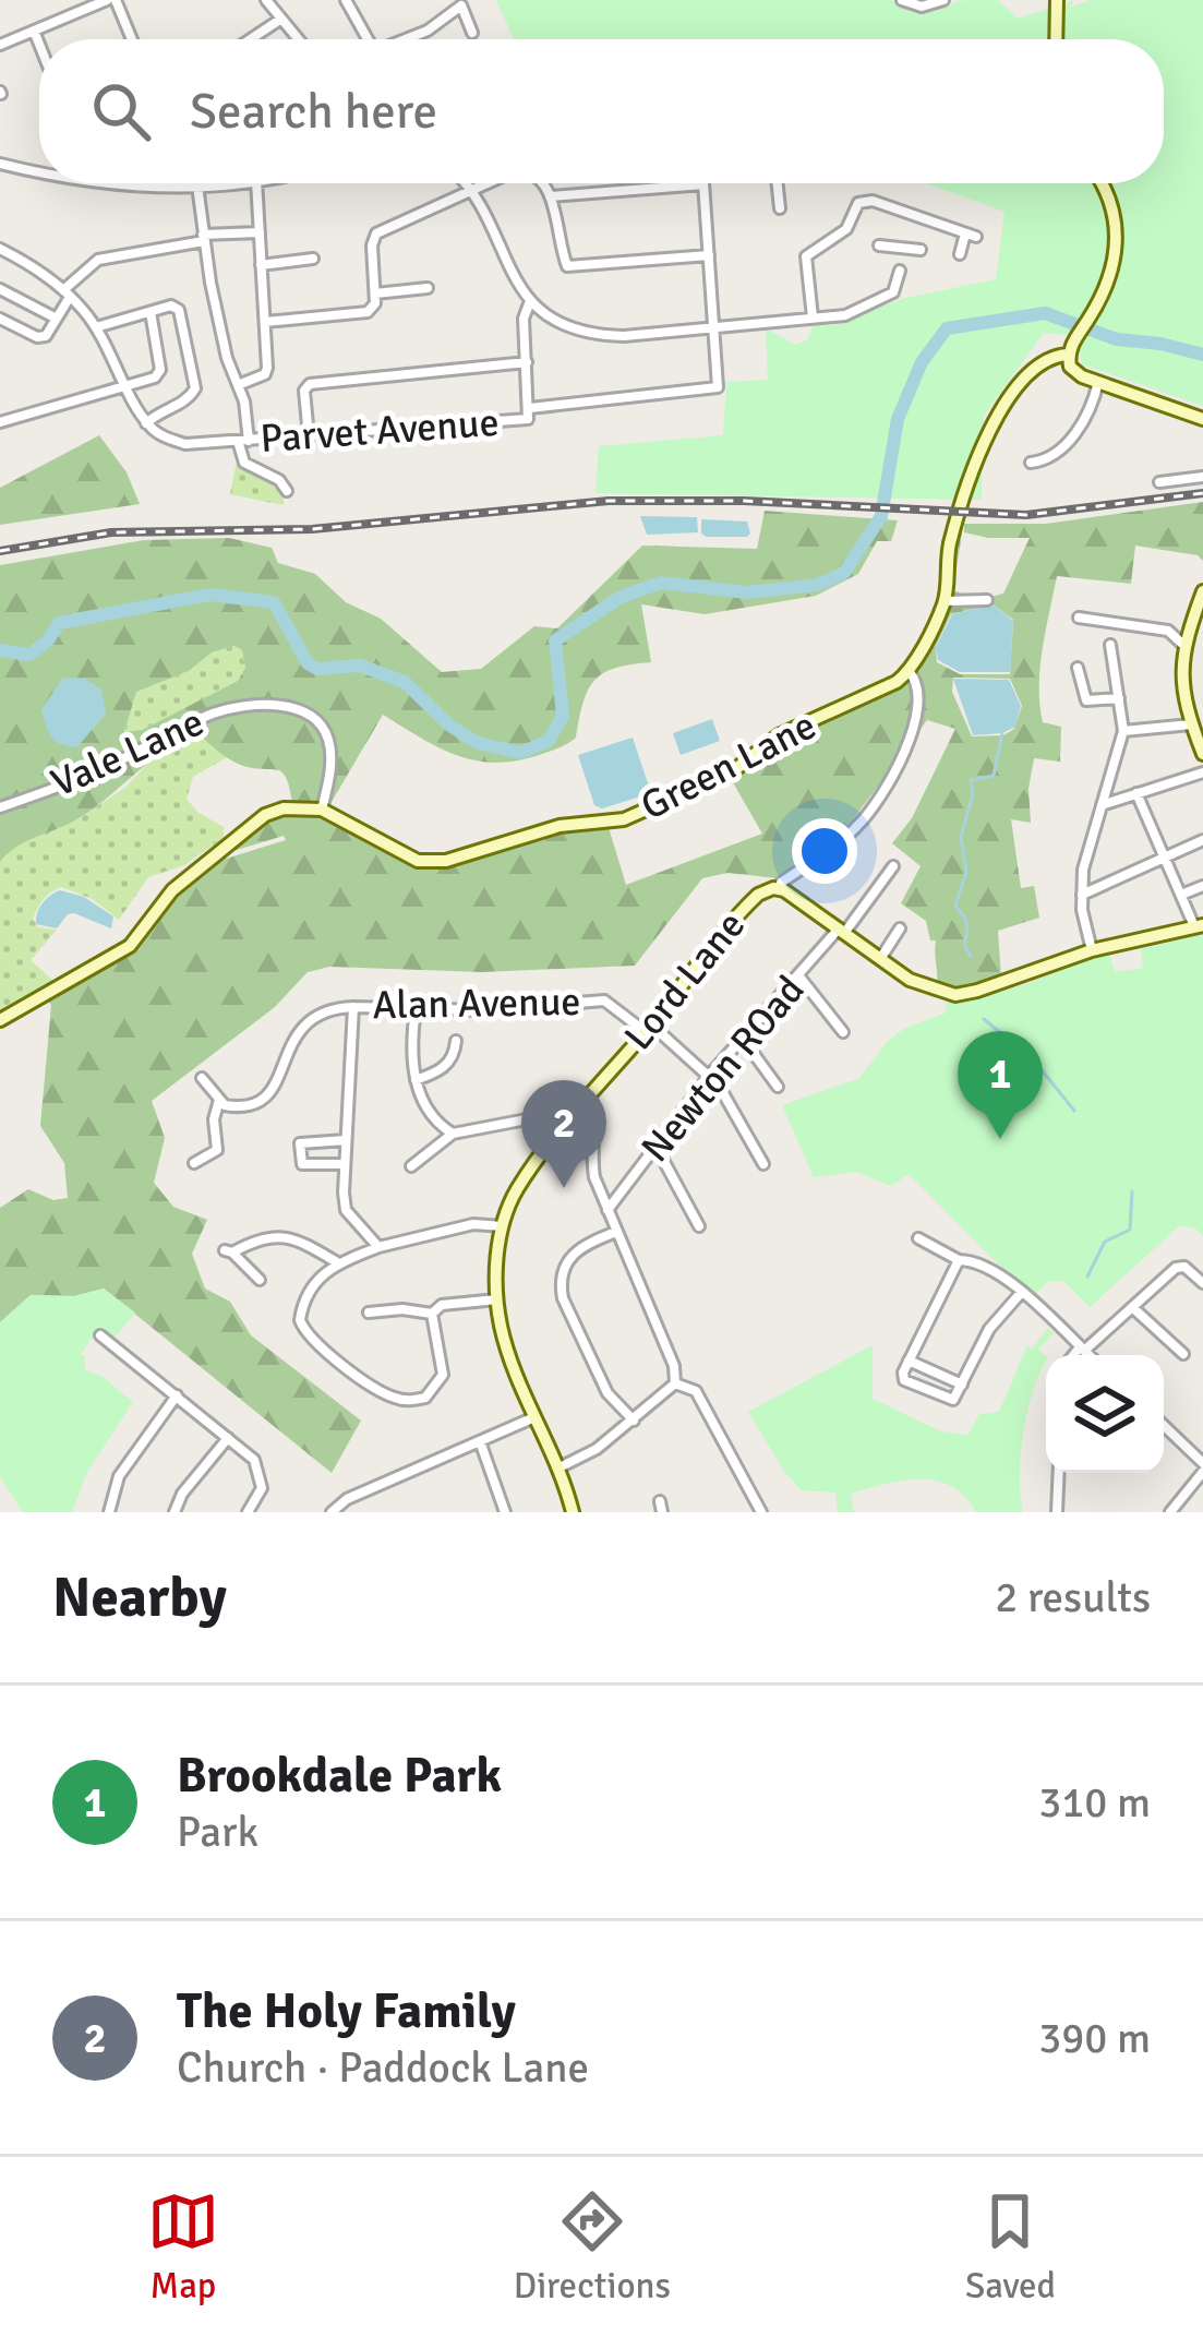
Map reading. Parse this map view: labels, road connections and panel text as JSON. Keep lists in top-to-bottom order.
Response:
{
  "streets": {
    "street": [
      "Parvet Avenue",
      "Vale Lane",
      "Green Lane",
      "Lord Lane",
      "Alan Avenue",
      "Newton ROad"
    ]
  },
  "crossings": [
    ["Vale Lane", "Green Lane"],
    ["Lord Lane", "Alan Avenue"],
    ["Alan Avenue", "Newton ROad"]
  ],
  "page": {
    "search": "Search here",
    "pins": ["1", "2"],
    "heading": ["Nearby", "2 results"],
    "list": [
      {
        "mark": "1",
        "name": "Brookdale Park",
        "note": "Park",
        "value": "310 m"
      },
      {
        "mark": "2",
        "name": "The Holy Family",
        "note": "Church · Paddock Lane",
        "value": "390 m"
      }
    ],
    "nav": ["Map", "Directions", "Saved"]
  }
}
